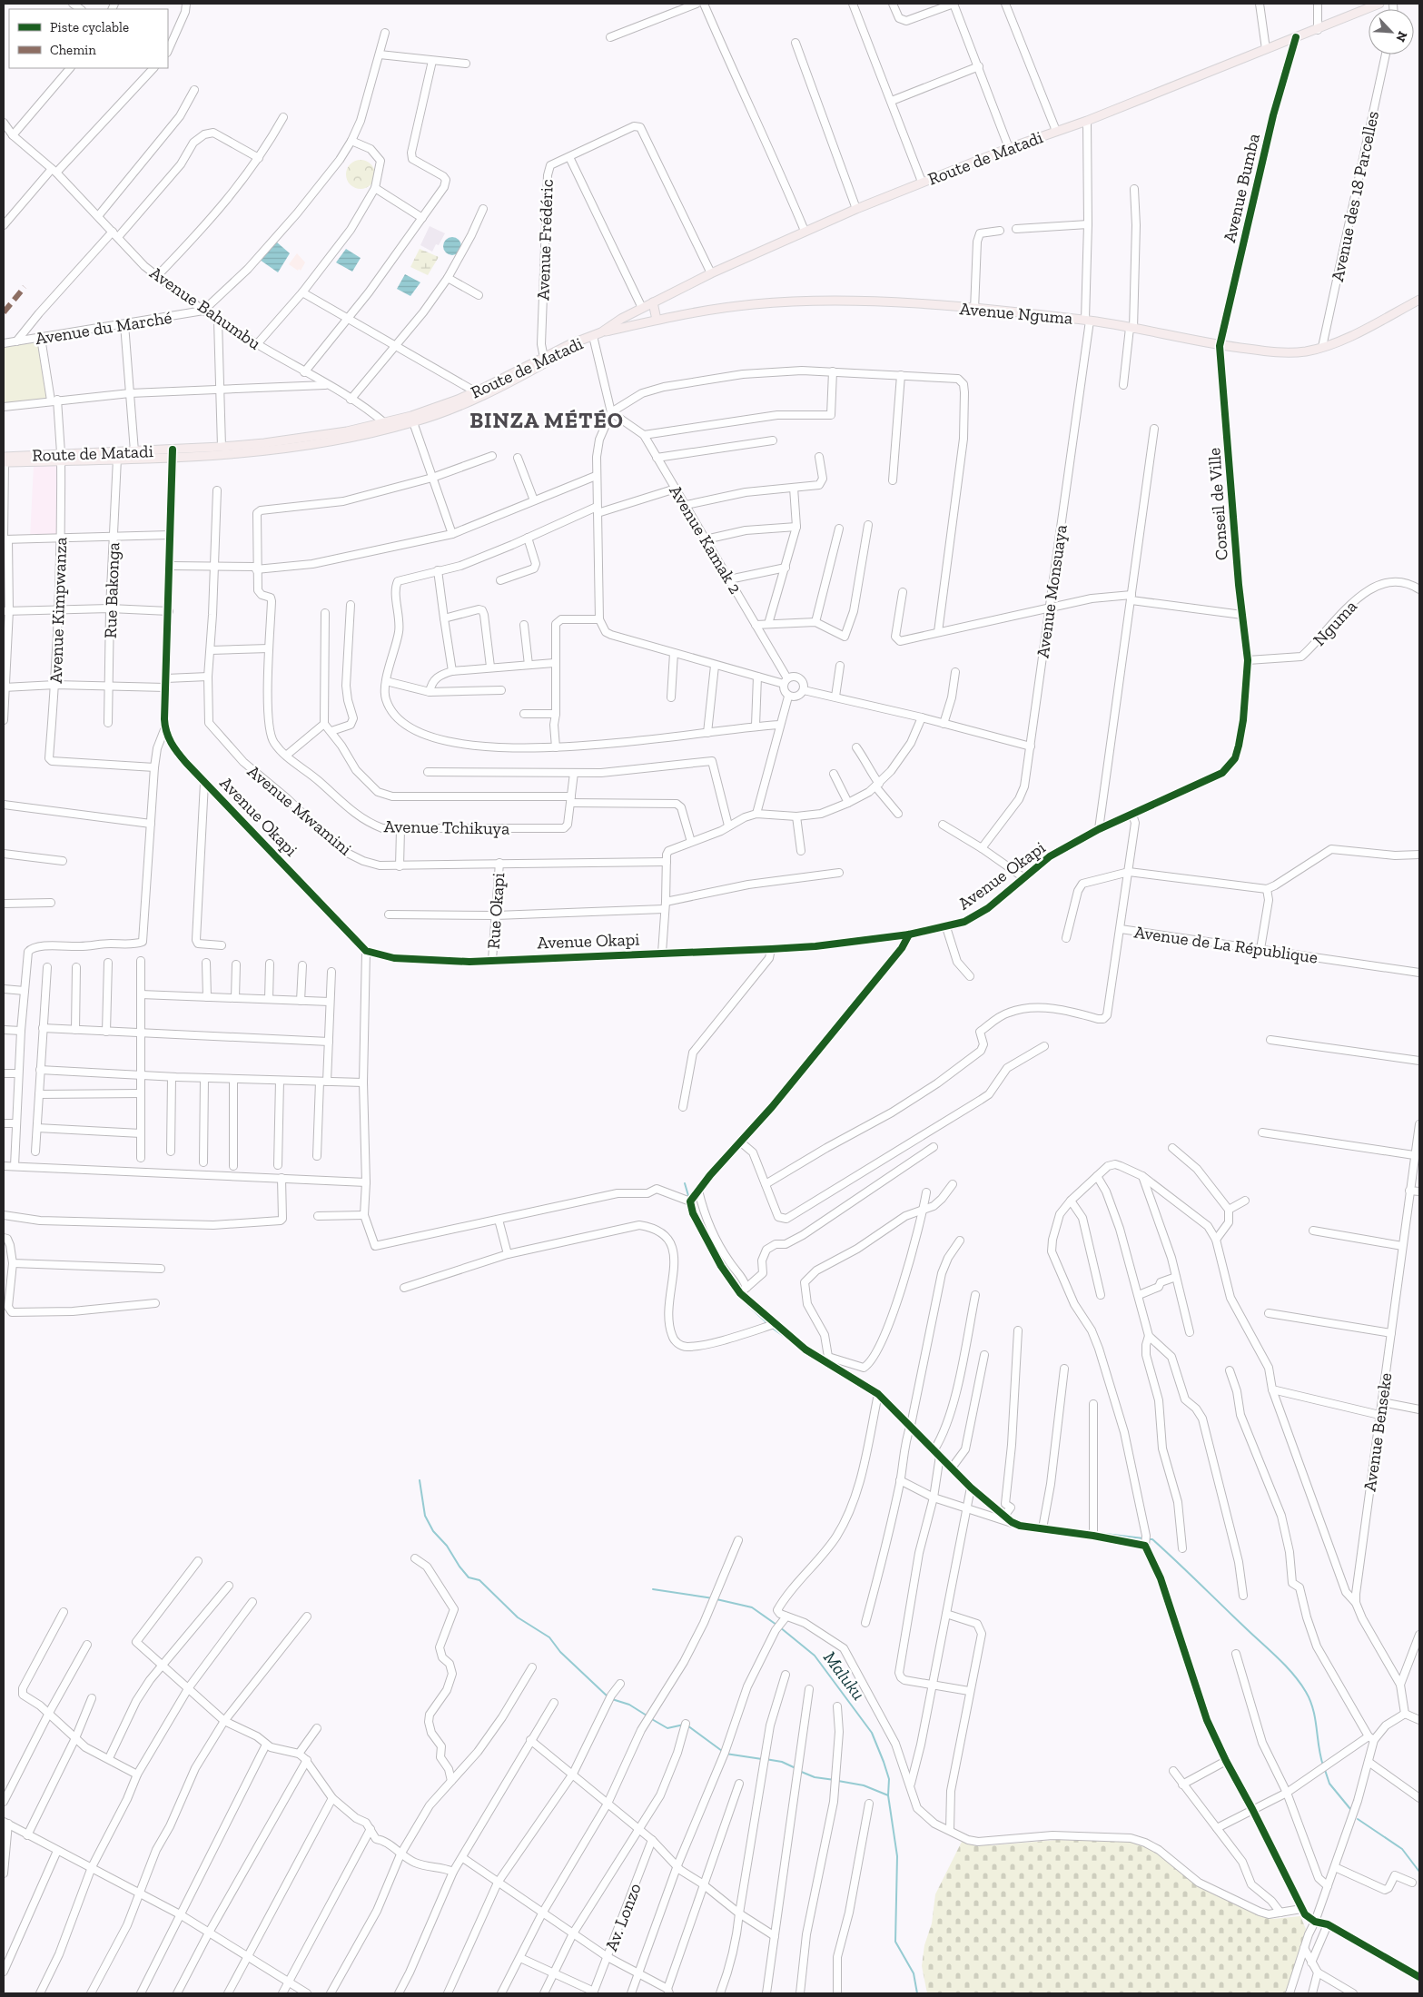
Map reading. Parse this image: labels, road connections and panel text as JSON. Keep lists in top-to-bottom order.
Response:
{
  "streets": {
    "main road": ["Route de Matadi", "Avenue Nguma"],
    "street": [
      "Avenue Bumba",
      "Avenue des 18 Parcelles",
      "Avenue Frédéric",
      "Avenue Bahumbu",
      "Avenue du Marché",
      "Conseil de Ville",
      "Avenue Kamak 2",
      "Rue Bakonga",
      "Avenue Monsuaya",
      "Avenue Kimpwanza",
      "Nguma",
      "Avenue Mwamini",
      "Avenue Okapi",
      "Avenue Tchikuya",
      "Rue Okapi",
      "Avenue de La République",
      "Avenue Benseke",
      "Av. Lonzo"
    ]
  },
  "crossings": [
    ["Route de Matadi", "Avenue Bumba"],
    ["Route de Matadi", "Avenue Frédéric"],
    ["Route de Matadi", "Avenue Bahumbu"],
    ["Route de Matadi", "Avenue Nguma"],
    ["Route de Matadi", "Rue Bakonga"],
    ["Route de Matadi", "Avenue Monsuaya"],
    ["Route de Matadi", "Avenue Kimpwanza"],
    ["Route de Matadi", "Avenue Okapi"],
    ["Avenue Bumba", "Avenue Nguma"],
    ["Avenue Bumba", "Conseil de Ville"],
    ["Avenue des 18 Parcelles", "Avenue Nguma"],
    ["Avenue Bahumbu", "Avenue du Marché"],
    ["Avenue Nguma", "Conseil de Ville"],
    ["Avenue Nguma", "Avenue Monsuaya"],
    ["Avenue du Marché", "Avenue Kimpwanza"],
    ["Conseil de Ville", "Nguma"],
    ["Conseil de Ville", "Avenue Okapi"],
    ["Nguma", "Avenue Okapi"],
    ["Avenue Mwamini", "Rue Okapi"],
    ["Avenue Okapi", "Rue Okapi"],
    ["Avenue Okapi", "Avenue de La République"]
  ],
  "districts": ["BINZA MÉTÉO"],
  "water": ["Maluku"],
  "legend": ["Piste cyclable", "Chemin"],
  "north": "bottom right"
}
